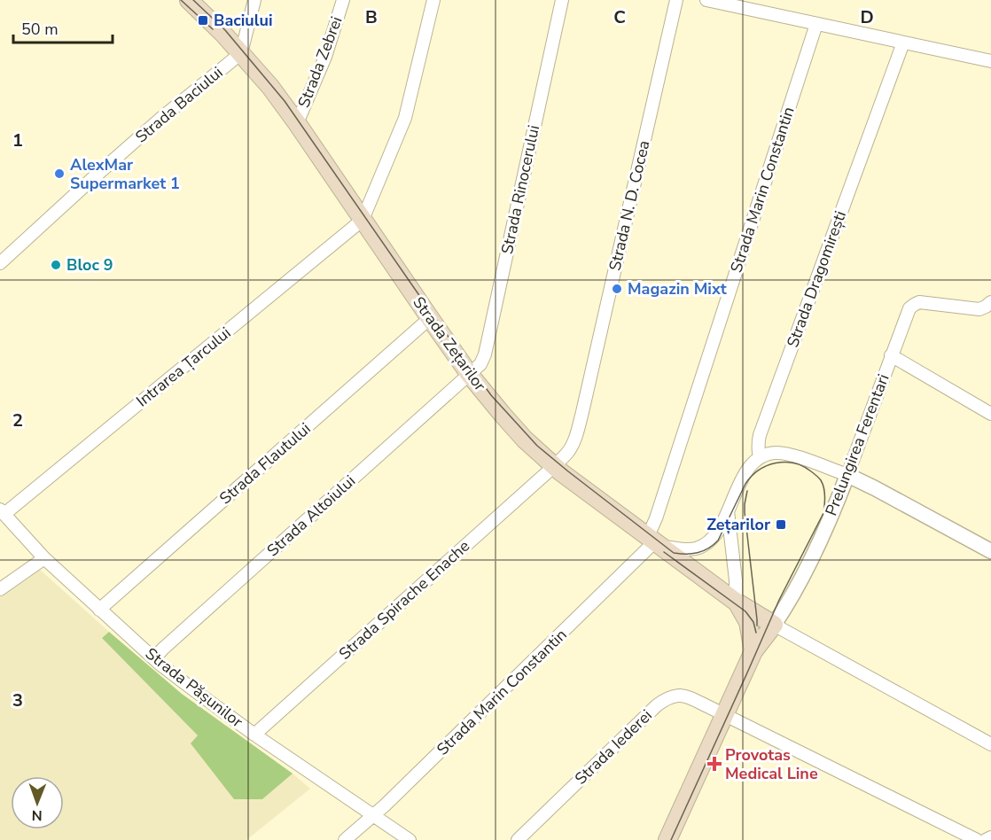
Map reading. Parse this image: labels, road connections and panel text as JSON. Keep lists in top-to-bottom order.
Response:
{
  "streets": {
    "main road": ["Strada Zețarilor", "Prelungirea Ferentari"],
    "street": [
      "Strada Zebrei",
      "Strada Baciului",
      "Strada Rinocerului",
      "Strada Marin Constantin",
      "Strada N. D. Cocea",
      "Strada Dragomirești",
      "Intrarea Țarcului",
      "Strada Flautului",
      "Strada Altoiului",
      "Strada Spirache Enache",
      "Strada Pășunilor",
      "Strada Iederei"
    ]
  },
  "crossings": [
    ["Strada Zebrei", "Strada Zețarilor"],
    ["Strada Baciului", "Strada Zețarilor"],
    ["Strada Rinocerului", "Strada Zețarilor"],
    ["Strada Rinocerului", "Strada Altoiului"],
    ["Strada Marin Constantin", "Strada Zețarilor"],
    ["Strada Marin Constantin", "Strada Pășunilor"],
    ["Strada N. D. Cocea", "Strada Zețarilor"],
    ["Strada N. D. Cocea", "Strada Spirache Enache"],
    ["Strada Zețarilor", "Intrarea Țarcului"],
    ["Strada Zețarilor", "Prelungirea Ferentari"],
    ["Strada Zețarilor", "Strada Flautului"],
    ["Strada Zețarilor", "Strada Altoiului"],
    ["Strada Zețarilor", "Strada Spirache Enache"],
    ["Intrarea Țarcului", "Strada Pășunilor"],
    ["Prelungirea Ferentari", "Strada Iederei"],
    ["Strada Flautului", "Strada Pășunilor"],
    ["Strada Altoiului", "Strada Pășunilor"],
    ["Strada Spirache Enache", "Strada Pășunilor"]
  ],
  "places": {
    "transit": ["Baciului", "Zețarilor"],
    "other": ["AlexMar Supermarket 1", "Bloc 9", "Magazin Mixt"],
    "health": ["Provotas Medical Line"]
  },
  "scale_bar": "50 m",
  "north": "bottom",
  "grid": {
    "columns": ["B", "C", "D"],
    "rows": ["1", "2", "3"]
  }
}
